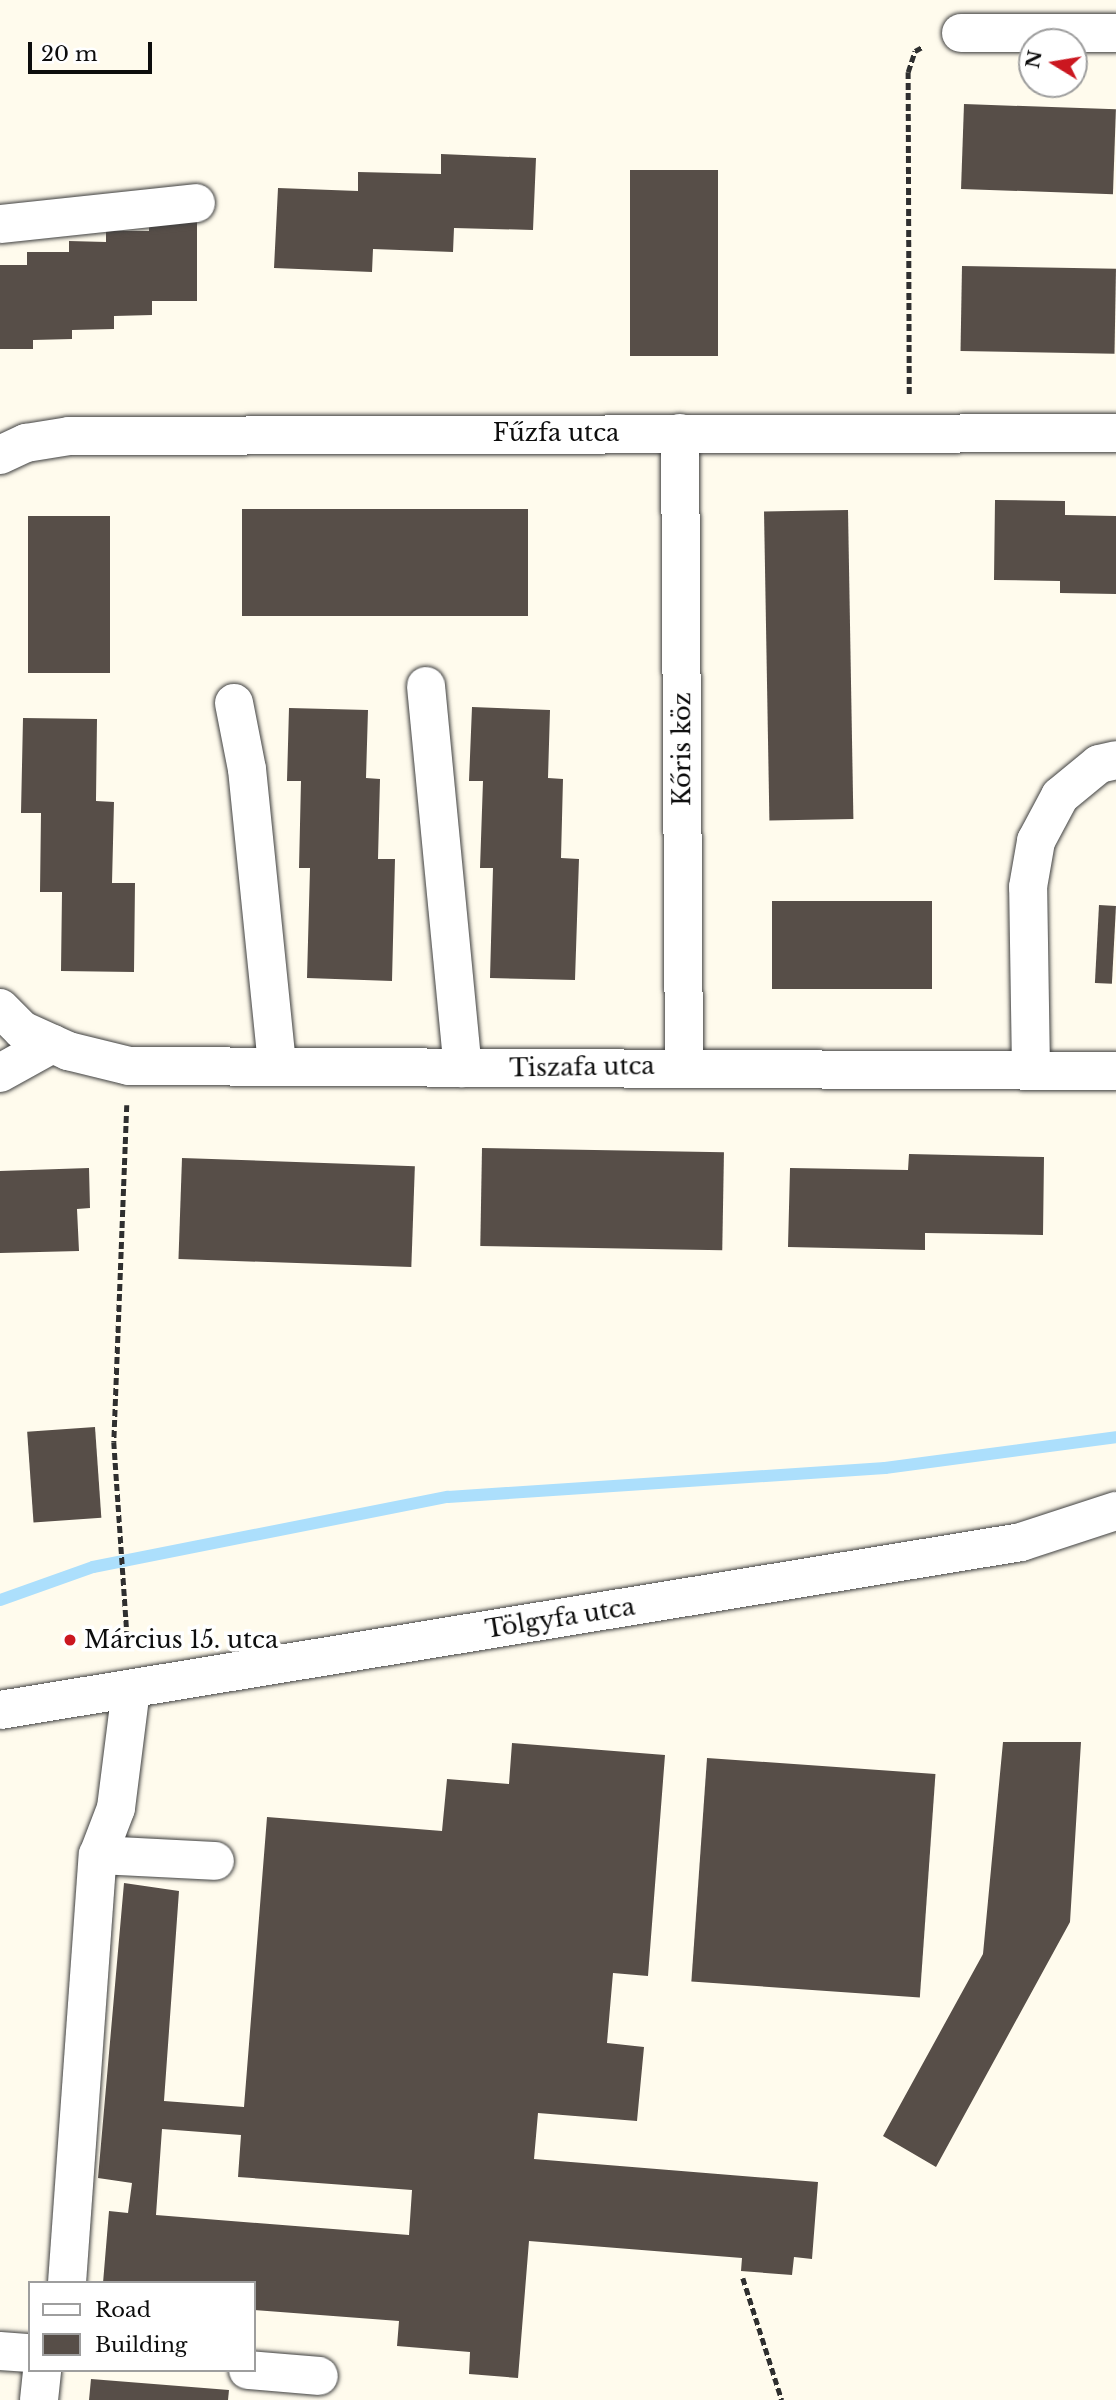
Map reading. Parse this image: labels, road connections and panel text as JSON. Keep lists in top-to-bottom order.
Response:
{
  "streets": {
    "street": [
      "Fűzfa utca",
      "Kőris köz",
      "Tiszafa utca",
      "Tölgyfa utca"
    ]
  },
  "crossings": [
    ["Fűzfa utca", "Kőris köz"],
    ["Kőris köz", "Tiszafa utca"]
  ],
  "places": ["Március 15. utca"],
  "legend": ["Road", "Building"],
  "scale_bar": "20 m",
  "north": "left"
}
